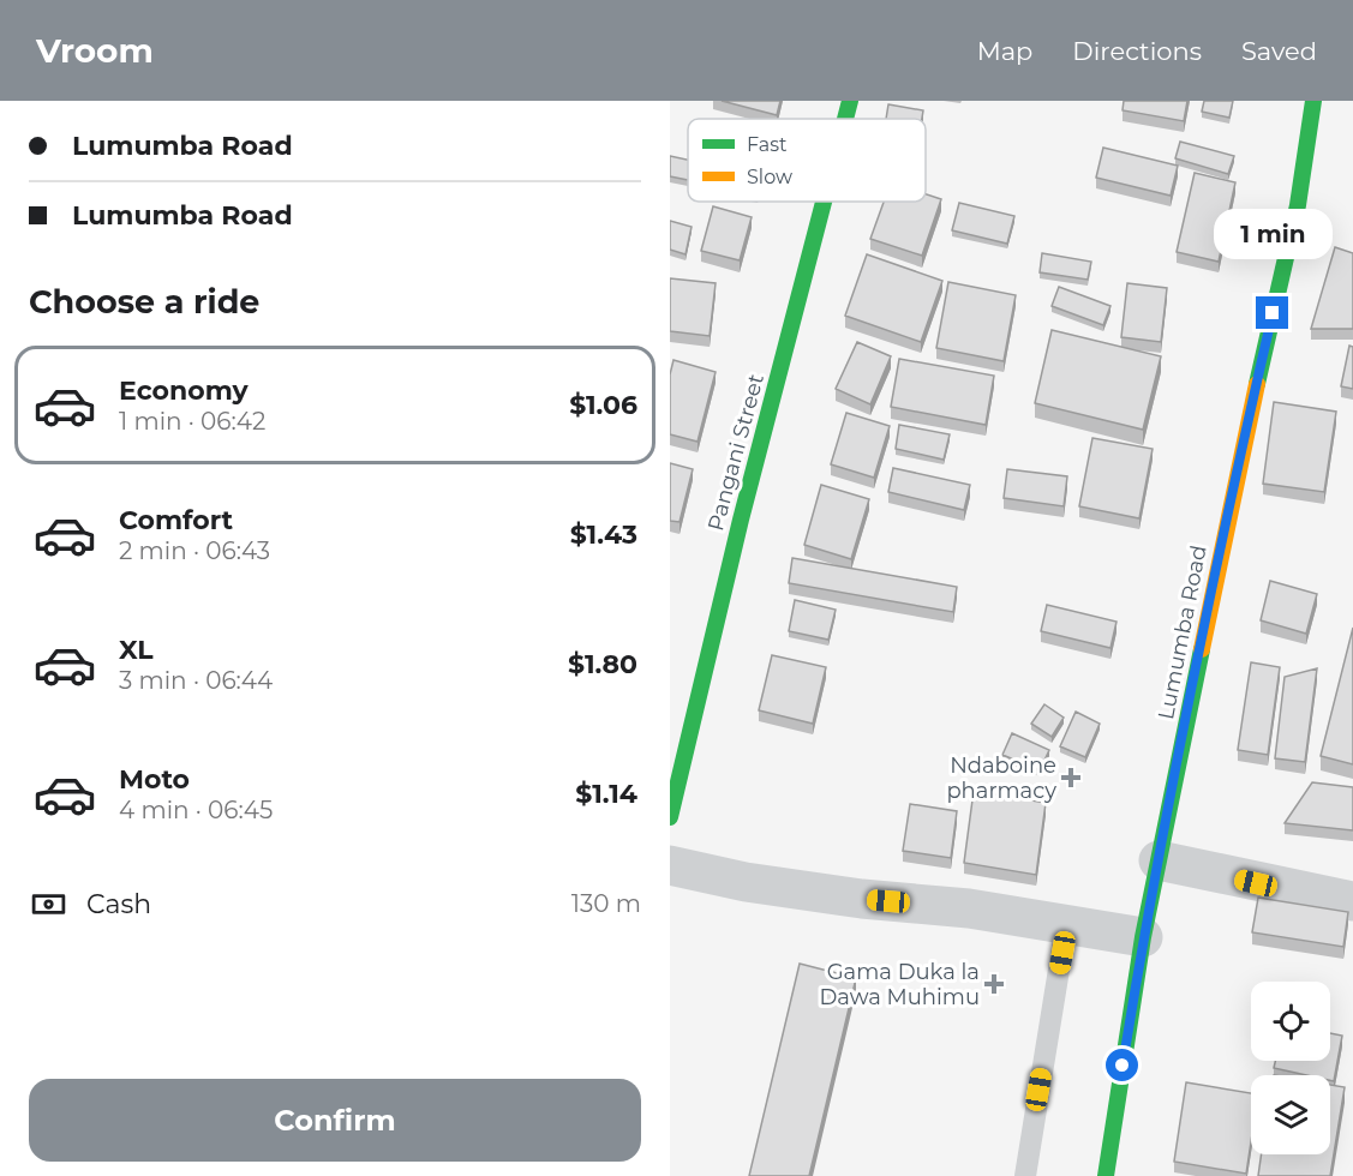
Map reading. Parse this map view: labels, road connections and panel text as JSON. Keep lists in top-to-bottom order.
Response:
{
  "streets": {
    "main road": ["Pangani Street", "Lumumba Road"]
  },
  "places": {
    "health": ["Ndaboine pharmacy", "Gama Duka la Dawa Muhimu"]
  },
  "legend": ["Fast", "Slow"],
  "page": {
    "header": "Vroom",
    "nav": ["Map", "Directions", "Saved"],
    "banner": ["Lumumba Road", "Lumumba Road"],
    "bubble": "1 min",
    "heading": "Choose a ride",
    "list": [
      {
        "name": "Economy",
        "note": "1 min · 06:42",
        "value": "$1.06"
      },
      {
        "name": "Comfort",
        "note": "2 min · 06:43",
        "value": "$1.43"
      },
      {
        "name": "XL",
        "note": "3 min · 06:44",
        "value": "$1.80"
      },
      {
        "name": "Moto",
        "note": "4 min · 06:45",
        "value": "$1.14"
      }
    ],
    "pay": ["Cash", "130 m"],
    "buttons": "Confirm"
  }
}
